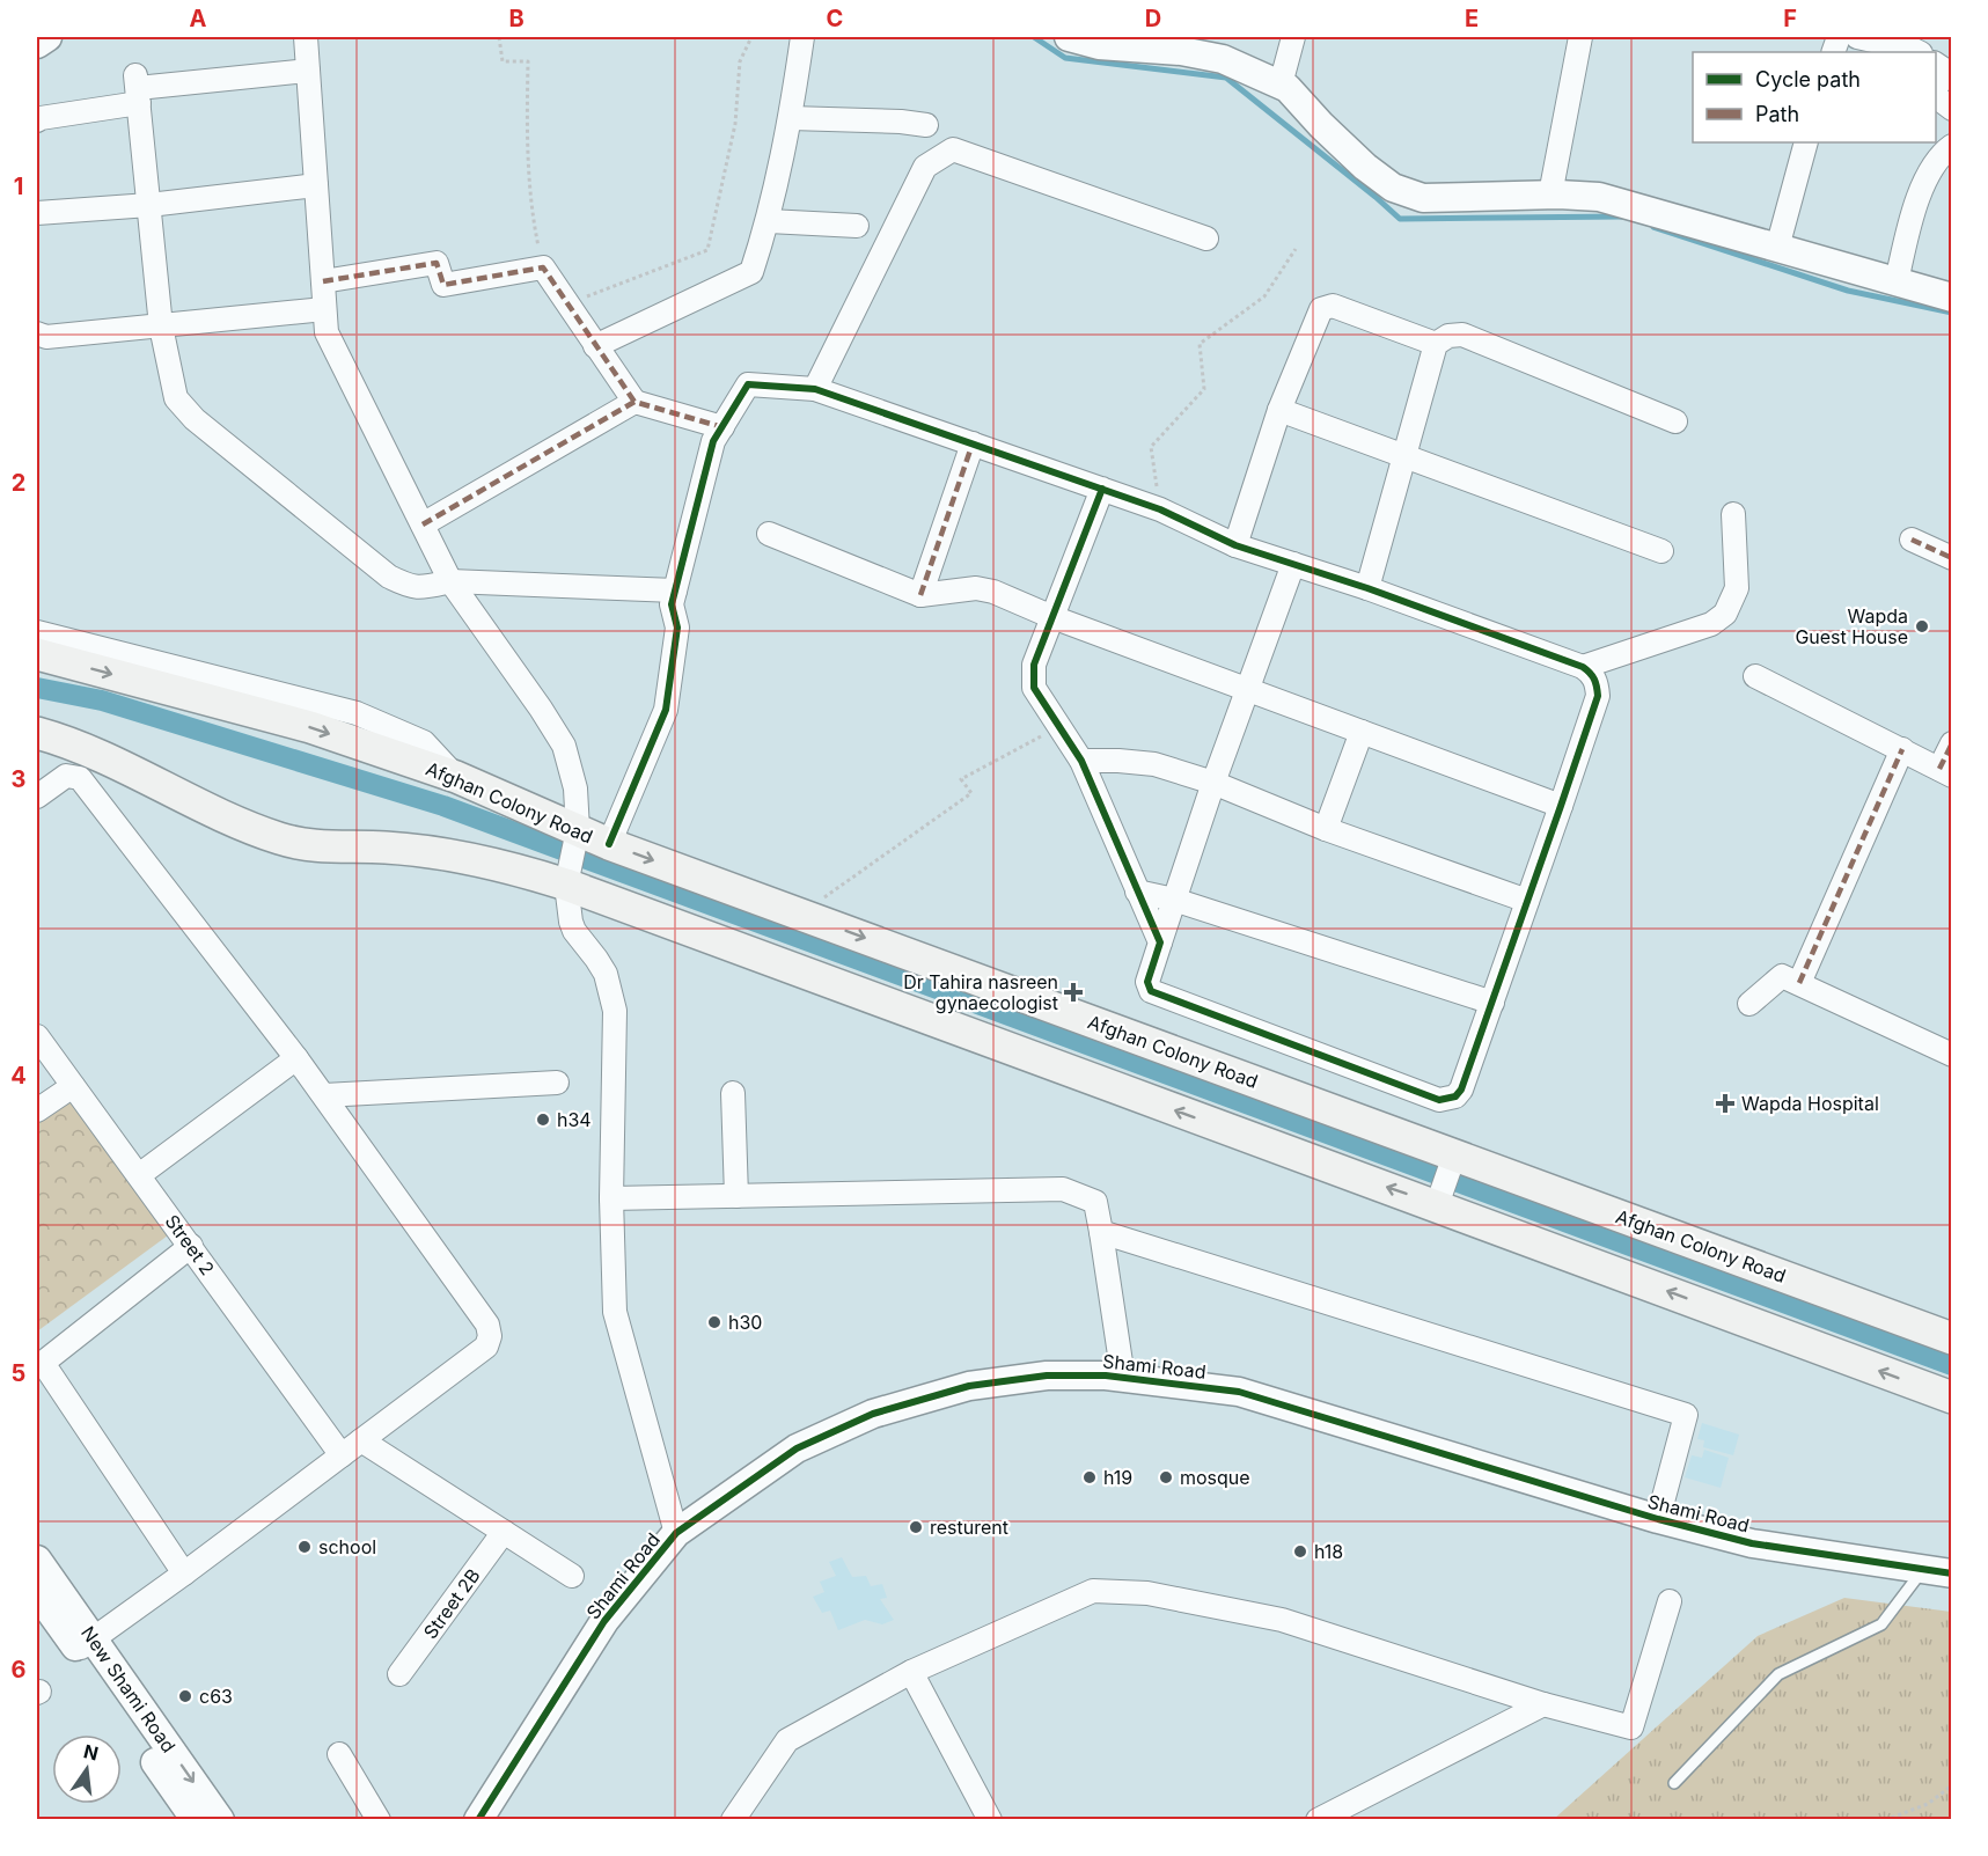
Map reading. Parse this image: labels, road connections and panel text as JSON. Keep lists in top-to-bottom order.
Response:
{
  "streets": {
    "main road": ["Afghan Colony Road"],
    "street": [
      "Street 2",
      "Shami Road",
      "Street 2B",
      "New Shami Road"
    ]
  },
  "places": {
    "other": [
      "Wapda Guest House",
      "h34",
      "h30",
      "h19",
      "mosque",
      "resturent",
      "school",
      "h18",
      "c63"
    ],
    "health": ["Dr Tahira nasreen gynaecologist", "Wapda Hospital"]
  },
  "legend": ["Cycle path", "Path"],
  "north": "top",
  "grid": {
    "columns": [
      "A",
      "B",
      "C",
      "D",
      "E",
      "F"
    ],
    "rows": [
      "1",
      "2",
      "3",
      "4",
      "5",
      "6"
    ]
  }
}
